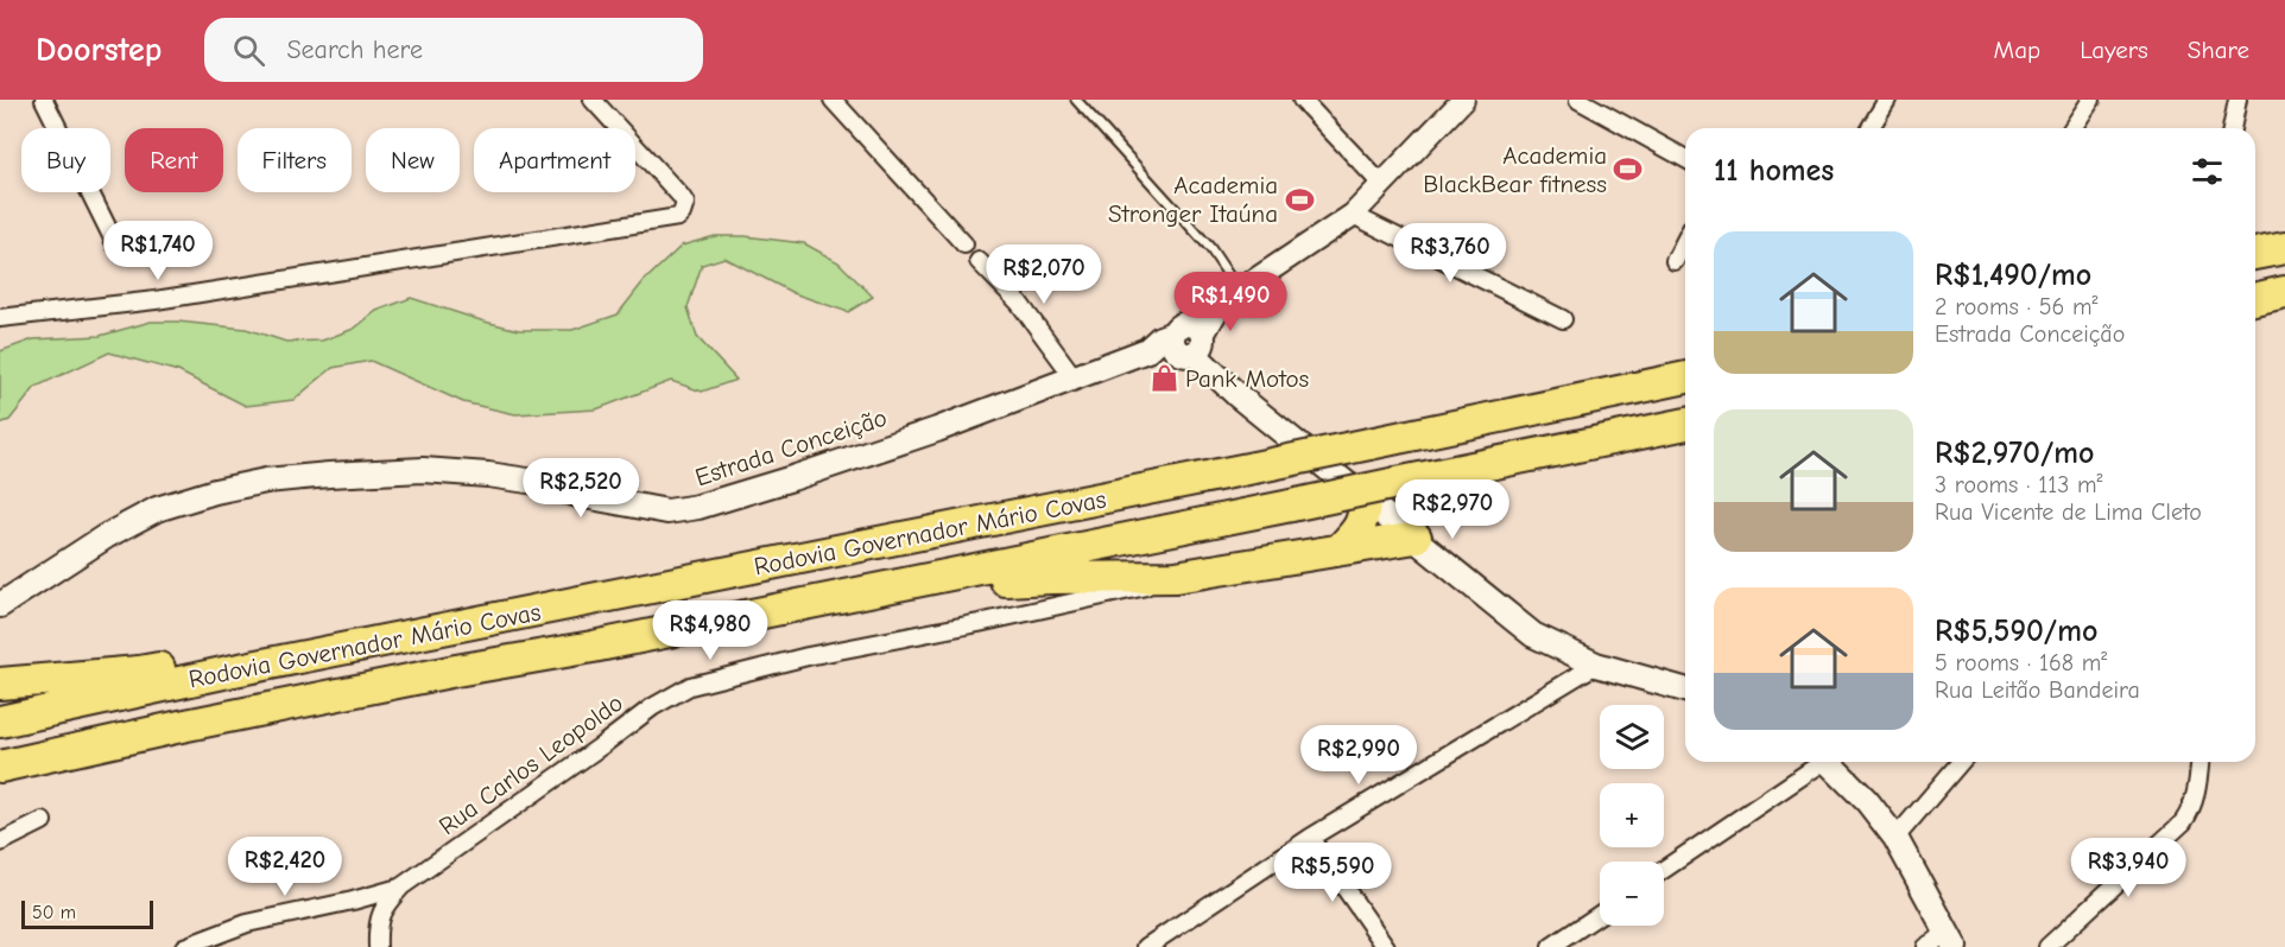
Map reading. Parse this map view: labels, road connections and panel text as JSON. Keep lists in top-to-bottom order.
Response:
{
  "streets": {
    "highway": ["Rodovia Governador Mário Covas"],
    "main road": ["Estrada Conceição"],
    "street": ["Rua Carlos Leopoldo"]
  },
  "places": {
    "sports": ["Academia BlackBear fitness", "Academia Stronger Itaúna"],
    "shop": ["Pank Motos"]
  },
  "scale_bar": "50 m",
  "page": {
    "header": "Doorstep",
    "search": "Search here",
    "nav": ["Map", "Layers", "Share"],
    "chip": [
      "Buy",
      "Rent",
      "Filters",
      "New",
      "Apartment"
    ],
    "heading": "11 homes",
    "list": [
      {
        "name": "R$1,490/mo",
        "note": "2 rooms · 56 m² · Estrada Conceição"
      },
      {
        "name": "R$2,970/mo",
        "note": "3 rooms · 113 m² · Rua Vicente de Lima Cleto"
      },
      {
        "name": "R$5,590/mo",
        "note": "5 rooms · 168 m² · Rua Leitão Bandeira"
      }
    ],
    "price": [
      "R$1,740",
      "R$3,760",
      "R$2,070",
      "R$1,490",
      "R$2,520",
      "R$2,970",
      "R$4,980",
      "R$2,990",
      "R$2,420",
      "R$3,940",
      "R$5,590"
    ],
    "map_buttons": ["+", "−"],
    "scale": "50 m"
  }
}
